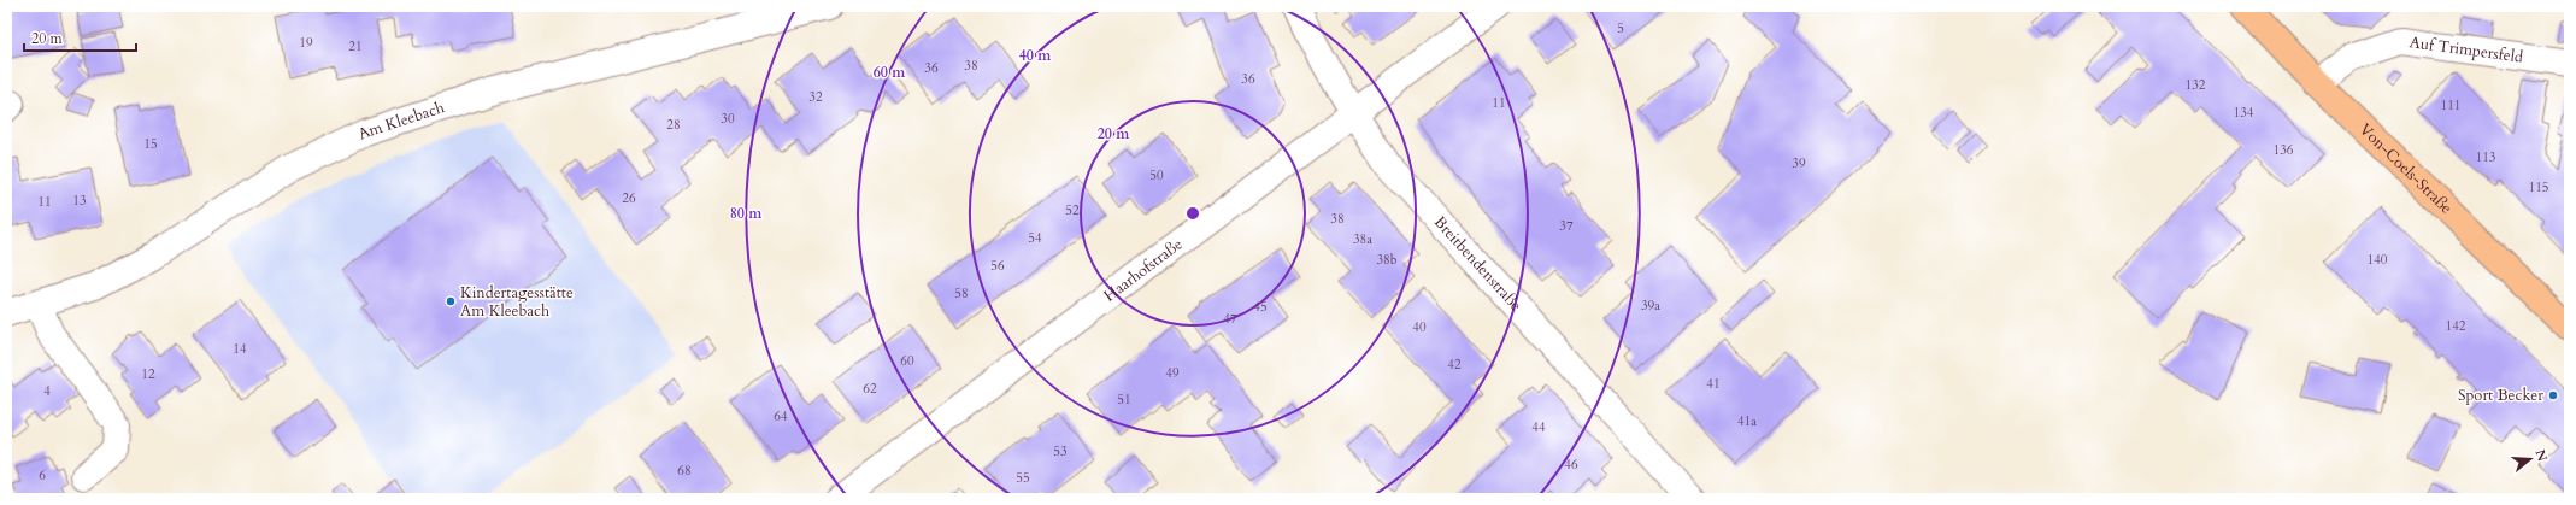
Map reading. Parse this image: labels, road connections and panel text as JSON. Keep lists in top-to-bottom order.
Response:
{
  "streets": {
    "main road": ["Von-Coels-Straße"],
    "street": [
      "Auf Trimpersfeld",
      "Am Kleebach",
      "Breitbendenstraße",
      "Haarhofstraße"
    ]
  },
  "crossings": [
    ["Auf Trimpersfeld", "Von-Coels-Straße"],
    ["Breitbendenstraße", "Haarhofstraße"]
  ],
  "places": ["Kindertagesstätte Am Kleebach", "Sport Becker"],
  "house_numbers": [
    "5",
    "19",
    "21",
    "38",
    "36",
    "36",
    "132",
    "32",
    "11",
    "111",
    "134",
    "30",
    "28",
    "15",
    "136",
    "113",
    "39",
    "50",
    "115",
    "26",
    "13",
    "11",
    "52",
    "38",
    "37",
    "54",
    "38a",
    "38b",
    "140",
    "56",
    "58",
    "39a",
    "45",
    "47",
    "142",
    "40",
    "14",
    "60",
    "42",
    "49",
    "12",
    "41",
    "62",
    "4",
    "51",
    "64",
    "41a",
    "44",
    "53",
    "46",
    "68",
    "6",
    "55"
  ],
  "scale_bar": "20 m",
  "north": "right",
  "rings": [
    "40 m",
    "60 m",
    "20 m",
    "80 m"
  ]
}
